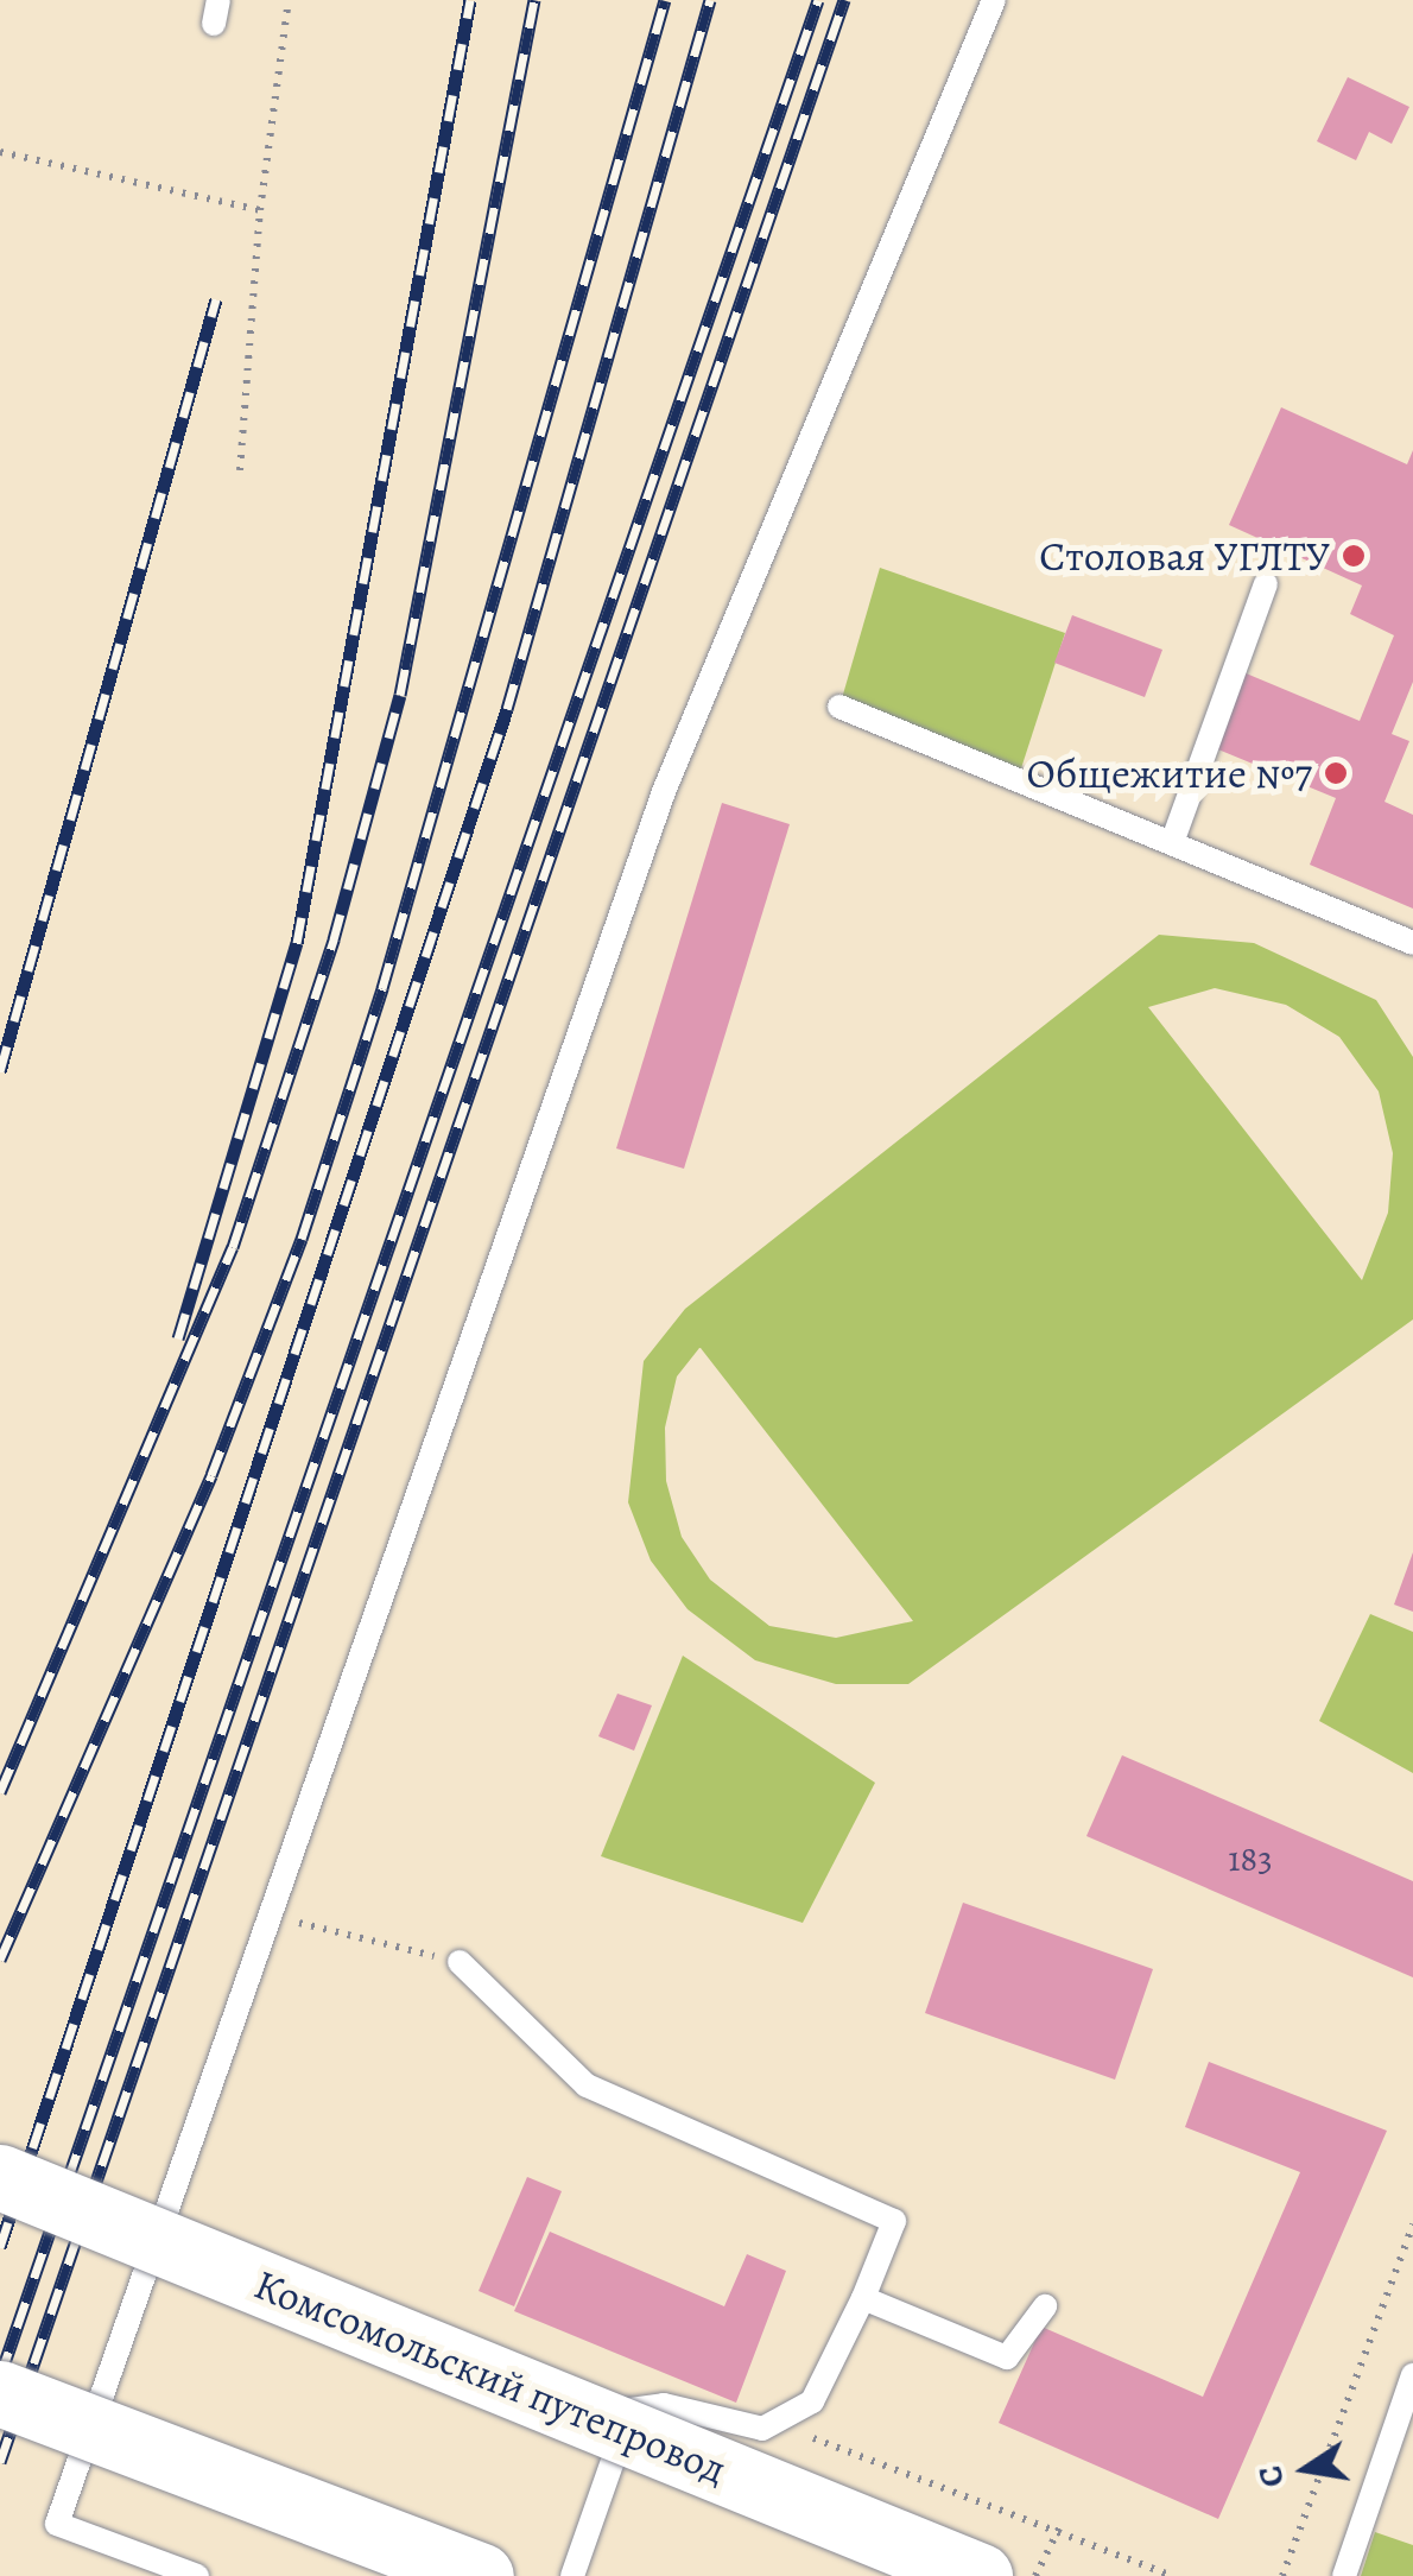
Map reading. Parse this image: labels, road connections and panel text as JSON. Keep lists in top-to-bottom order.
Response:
{
  "streets": {
    "main road": ["Комсомольский путепровод"]
  },
  "places": ["Столовая УГЛТУ", "Общежитие №7"],
  "house_numbers": ["183"],
  "north": "left"
}
